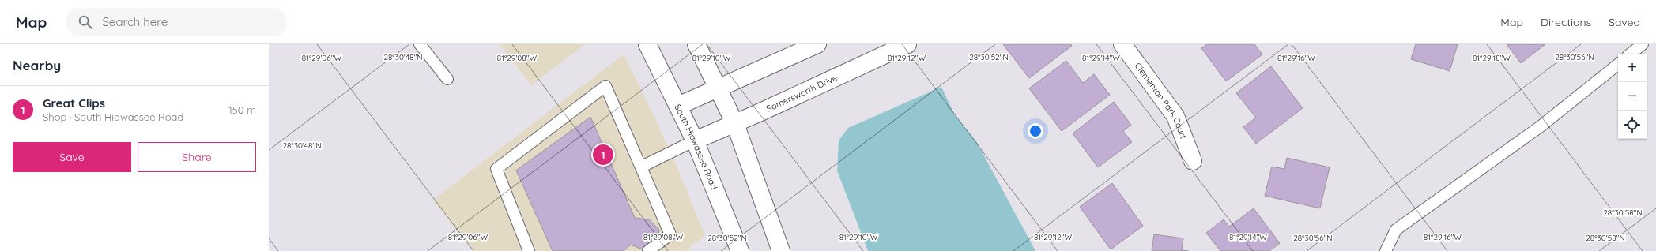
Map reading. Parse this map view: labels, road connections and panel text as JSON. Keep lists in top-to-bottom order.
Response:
{
  "streets": {
    "street": ["Somersworth Drive", "Clementon Park Court", "South Hiawassee Road"]
  },
  "crossings": [
    ["Somersworth Drive", "South Hiawassee Road"]
  ],
  "page": {
    "header": "Map",
    "search": "Search here",
    "nav": ["Map", "Directions", "Saved"],
    "heading": "Nearby",
    "map_buttons": ["+", "−"],
    "list": [
      {
        "mark": "1",
        "name": "Great Clips",
        "note": "Shop · South Hiawassee Road",
        "value": "150 m"
      }
    ],
    "buttons": ["Save", "Share"],
    "pins": "1"
  },
  "coordinates": [
    "28°30'48\"N",
    "28°30'52\"N",
    "28°30'56\"N",
    "81°29'06\"W",
    "81°29'10\"W",
    "81°29'12\"W",
    "81°29'14\"W",
    "81°29'16\"W",
    "81°29'18\"W",
    "81°29'08\"W",
    "28°30'58\"N"
  ]
}
